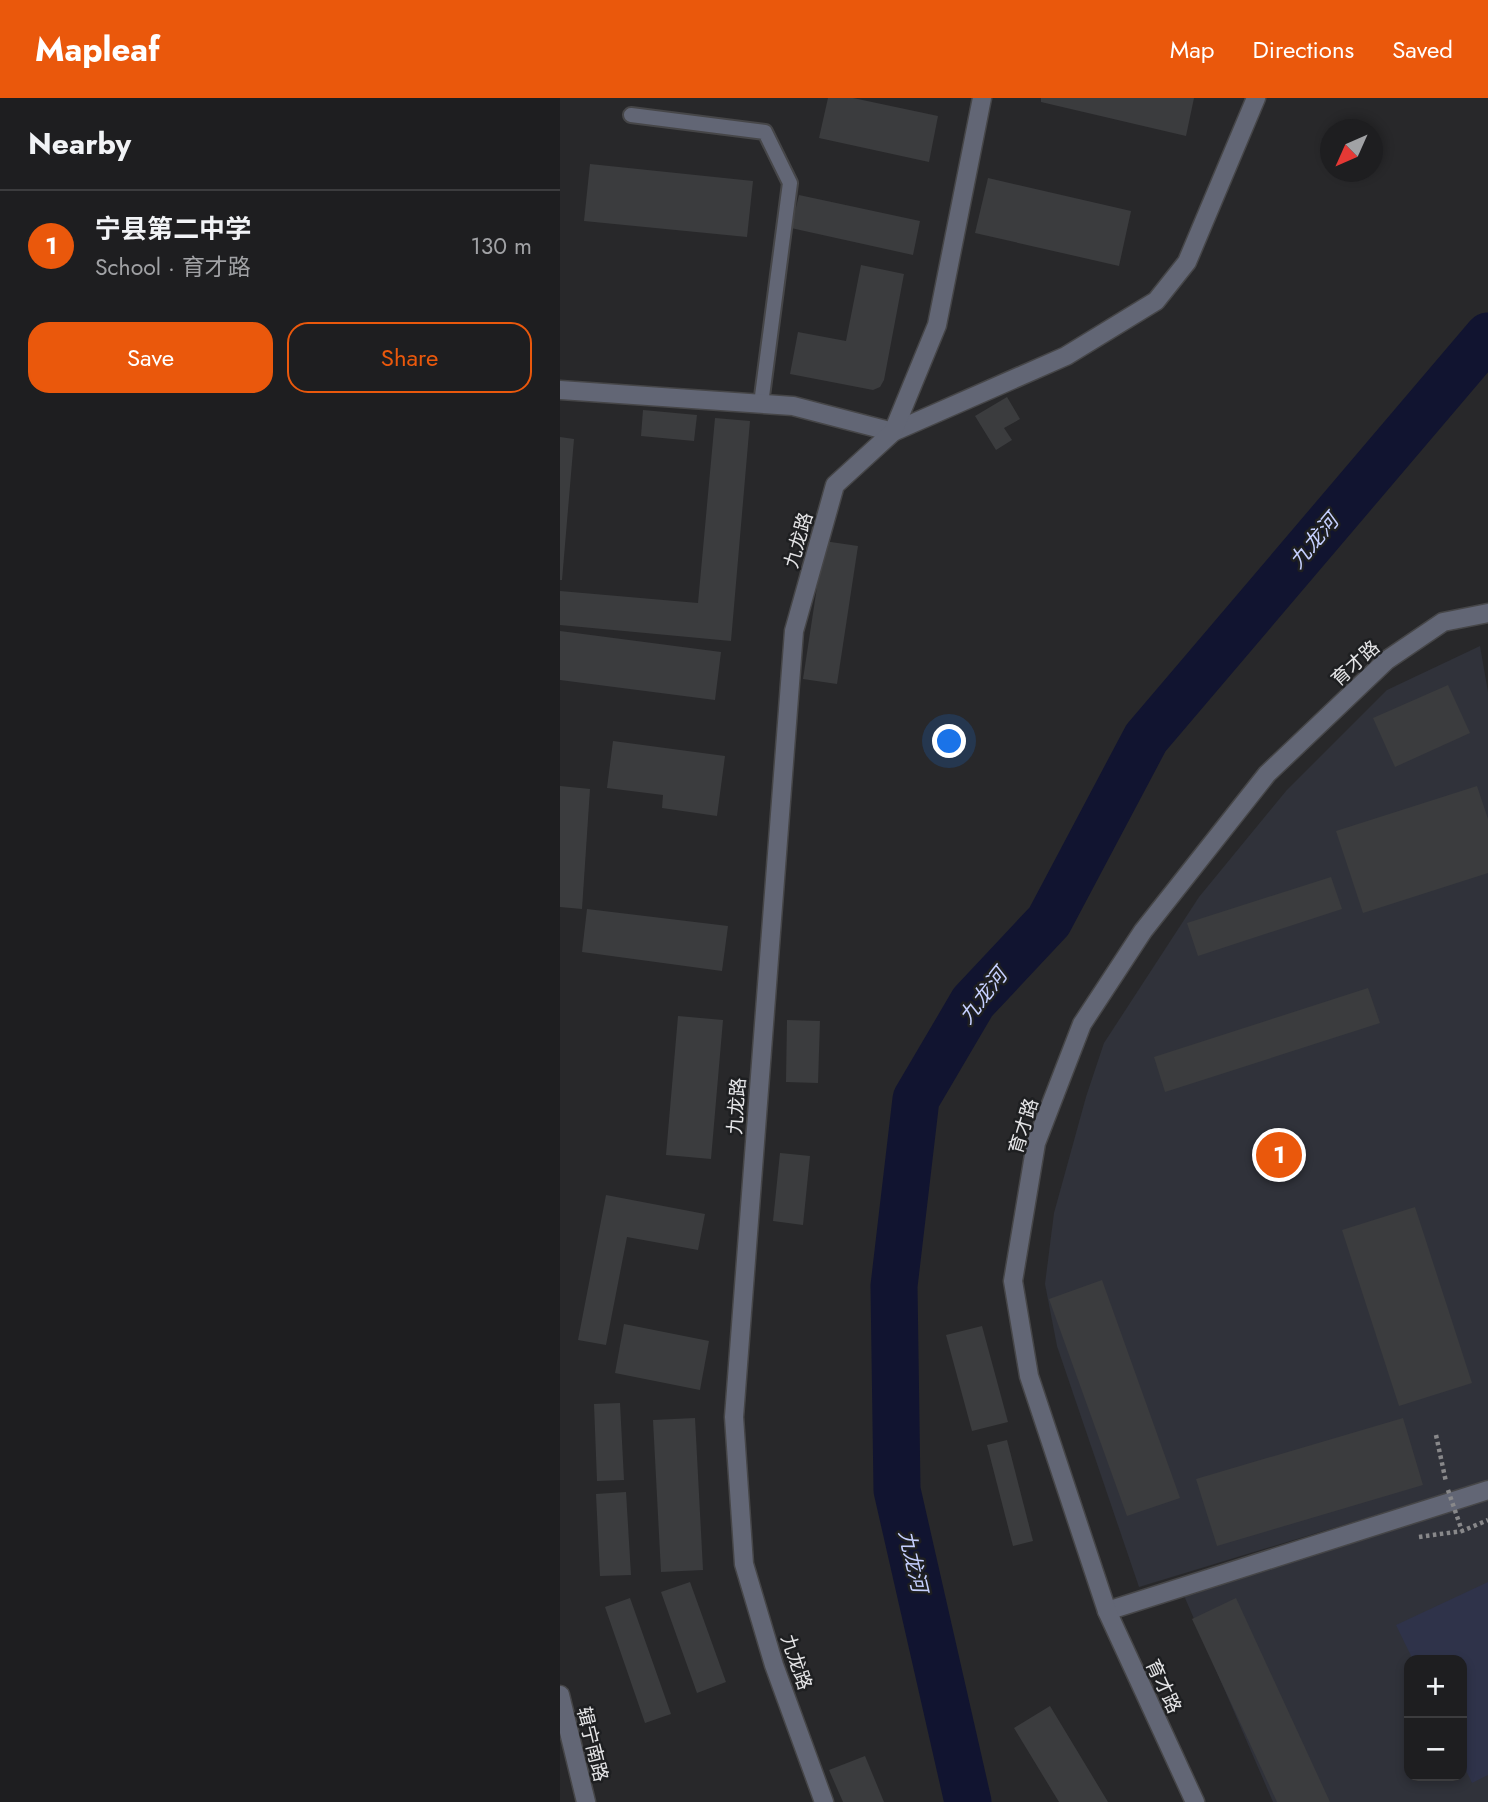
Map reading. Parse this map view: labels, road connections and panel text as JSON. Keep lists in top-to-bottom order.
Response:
{
  "streets": {
    "street": ["九龙路", "育才路", "辑宁南路"]
  },
  "water": ["九龙河"],
  "north": "bottom left",
  "page": {
    "header": "Mapleaf",
    "nav": ["Map", "Directions", "Saved"],
    "heading": "Nearby",
    "list": [
      {
        "mark": "1",
        "name": "宁县第二中学",
        "note": "School · 育才路",
        "value": "130 m"
      }
    ],
    "buttons": ["Save", "Share"],
    "pins": "1",
    "map_buttons": ["+", "−"]
  }
}
